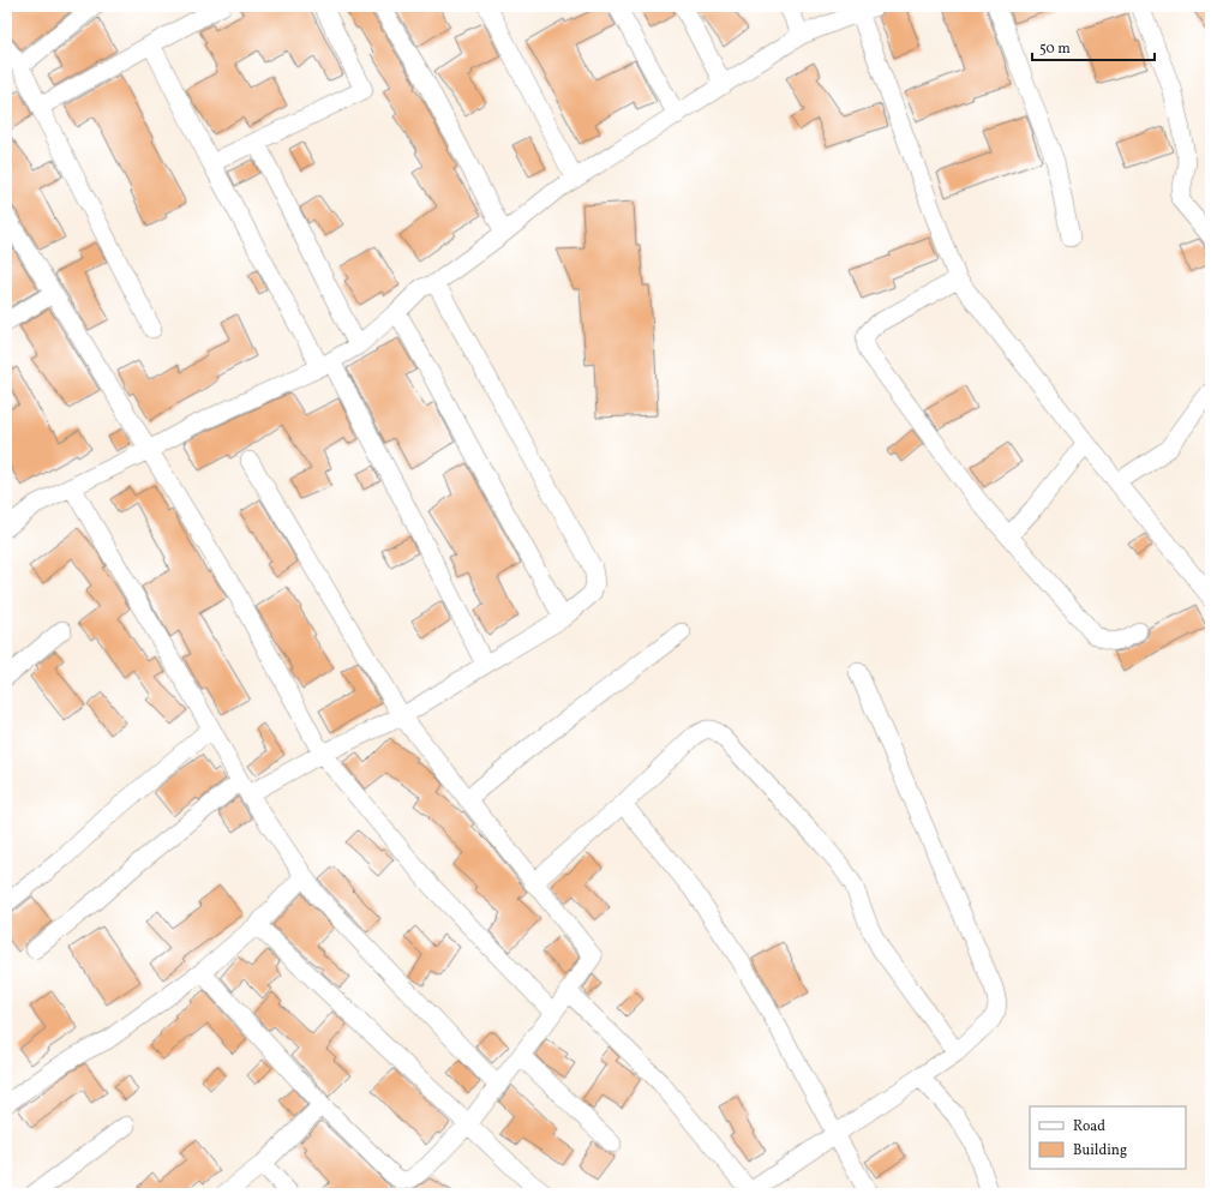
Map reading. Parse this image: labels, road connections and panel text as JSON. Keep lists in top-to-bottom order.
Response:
{
  "legend": ["Road", "Building"],
  "scale_bar": "50 m"
}
